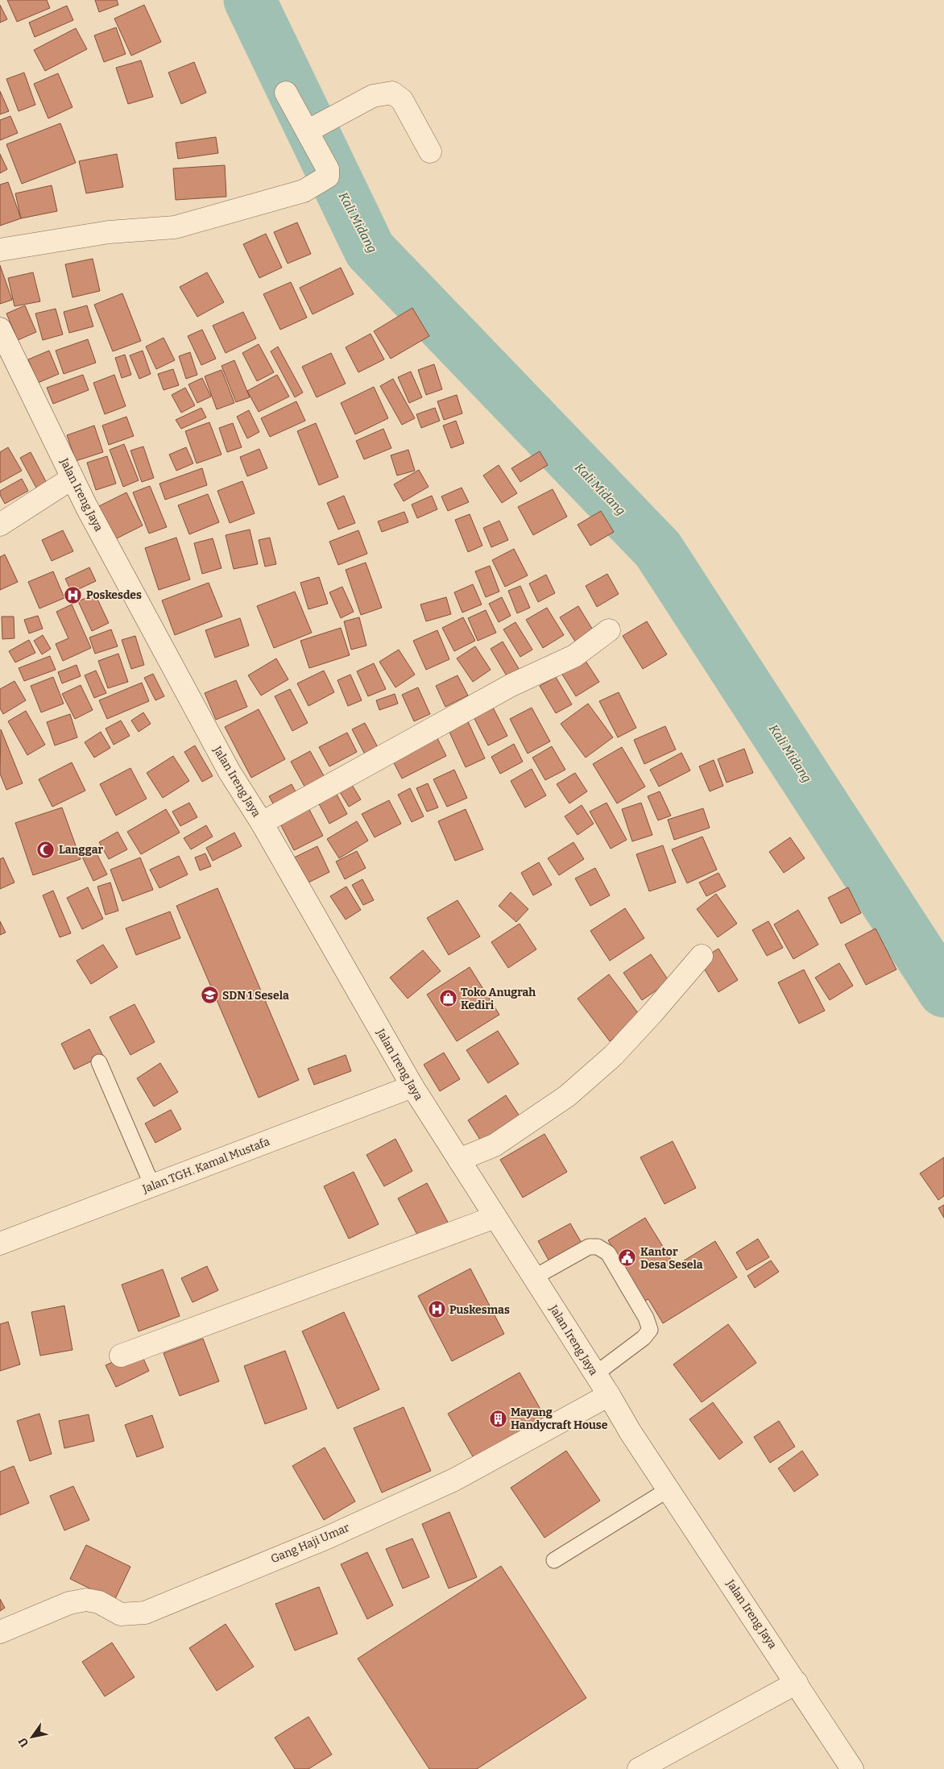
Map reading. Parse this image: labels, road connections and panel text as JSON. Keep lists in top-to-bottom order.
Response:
{
  "streets": {
    "street": ["Jalan Ireng Jaya", "Jalan TGH. Kamal Mustafa", "Gang Haji Umar"]
  },
  "crossings": [
    ["Jalan Ireng Jaya", "Jalan TGH. Kamal Mustafa"],
    ["Jalan Ireng Jaya", "Gang Haji Umar"]
  ],
  "water": ["Kali Midang"],
  "places": {
    "hospital": ["Poskesdes", "Puskesmas"],
    "mosque": ["Langgar"],
    "school or university": ["SDN 1 Sesela"],
    "shop": ["Toko Anugrah Kediri"],
    "public building": ["Kantor Desa Sesela"],
    "building": ["Mayang Handycraft House"]
  },
  "north": "bottom left"
}
